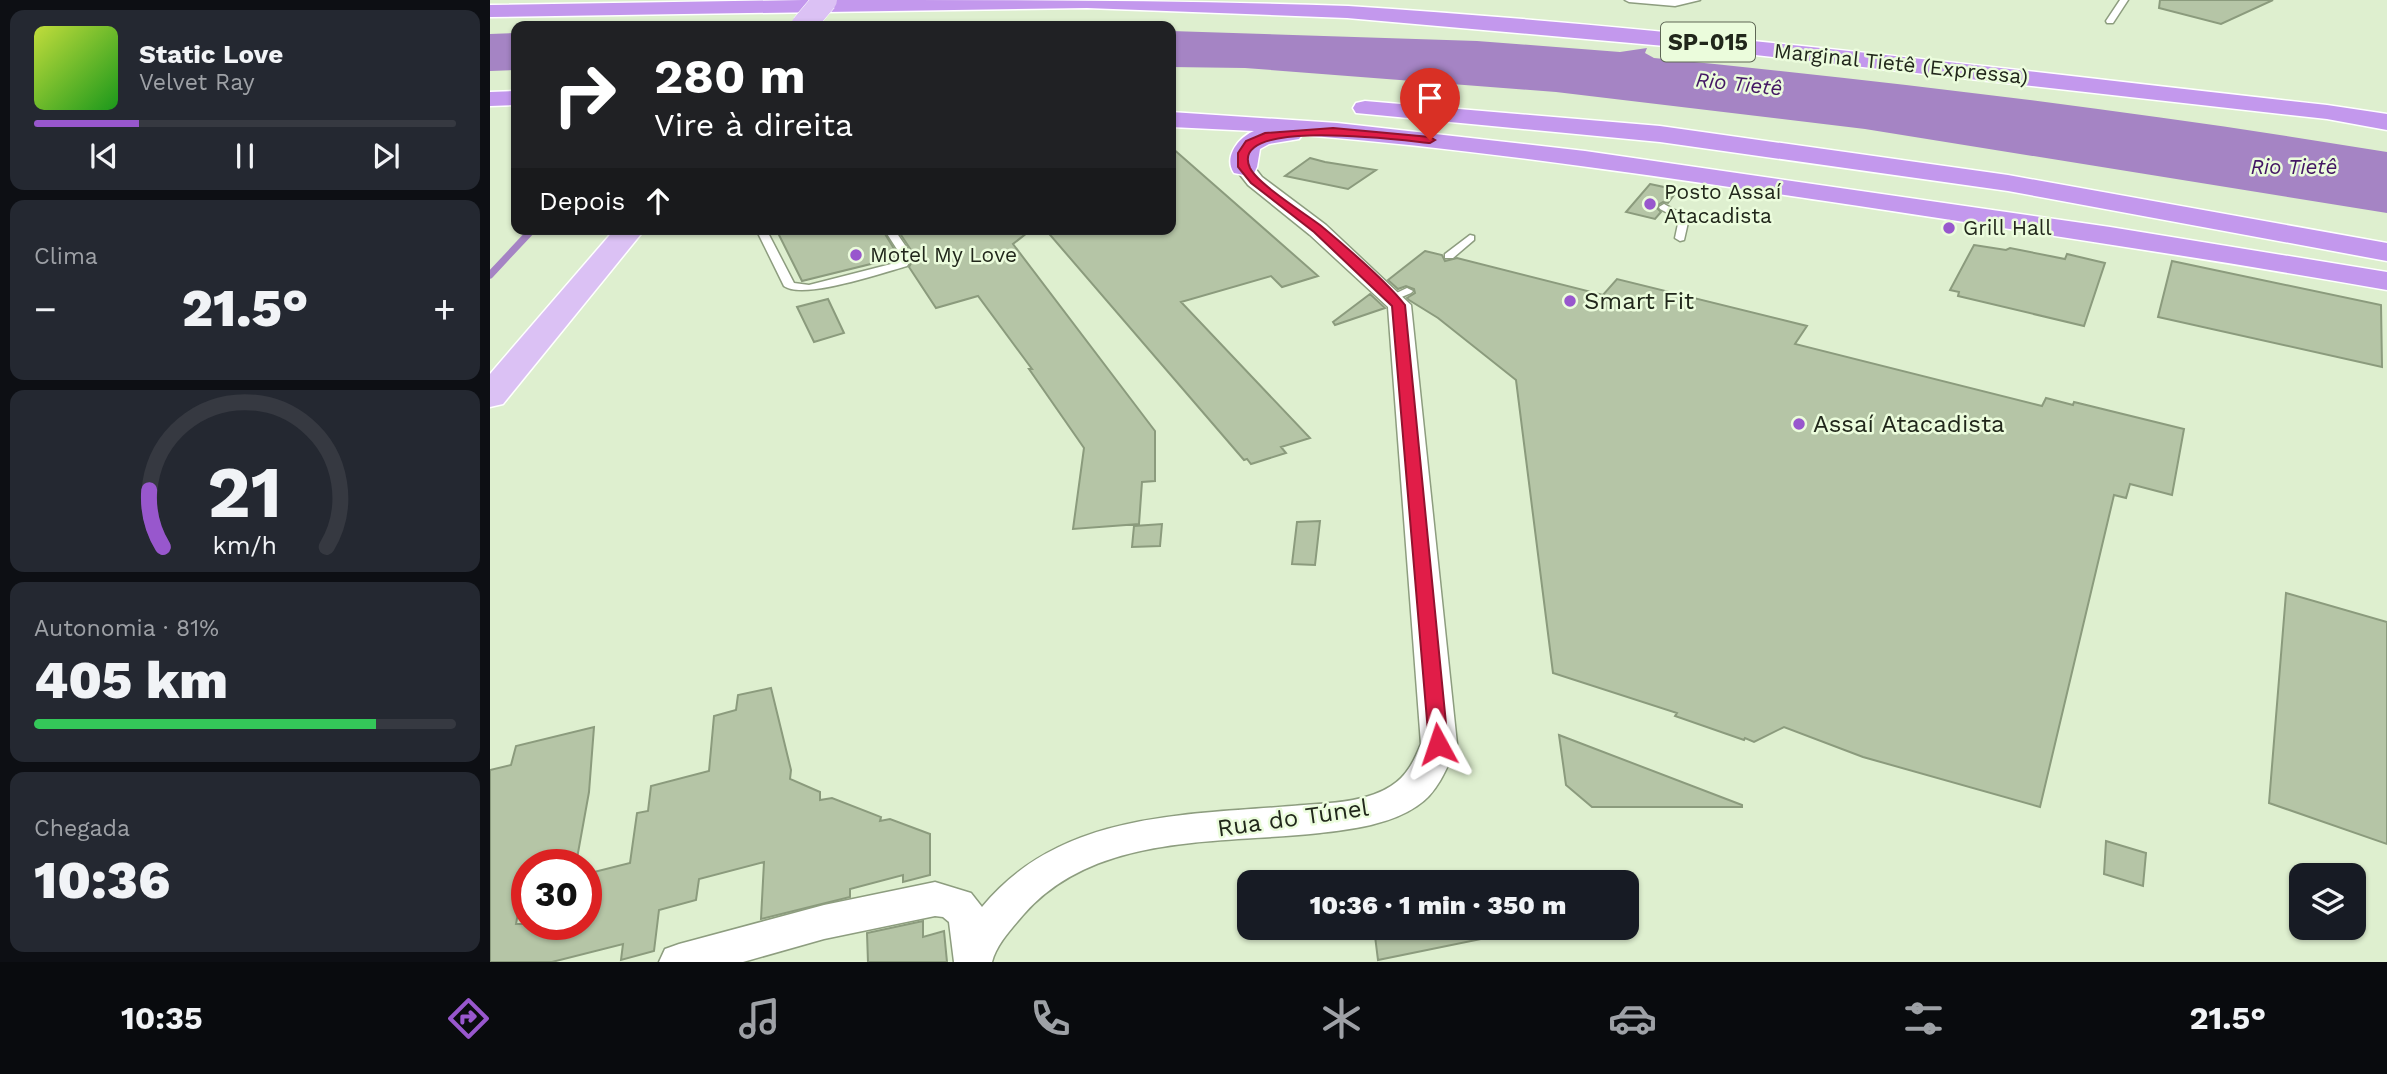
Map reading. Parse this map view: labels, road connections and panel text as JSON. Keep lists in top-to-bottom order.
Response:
{
  "streets": {
    "highway": ["SP-015", "Marginal Tietê (Expressa)"],
    "street": ["Rua do Túnel"]
  },
  "water": ["Rio Tietê"],
  "places": [
    "Posto Assaí Atacadista",
    "Grill Hall",
    "Motel My Love",
    "Smart Fit",
    "Assaí Atacadista"
  ],
  "page": {
    "turn": ["280 m", "Vire à direita"],
    "song": ["Static Love", "Velvet Ray"],
    "then": "Depois",
    "tile": [
      "Clima",
      ["Autonomia · 81%", "405 km"],
      ["Chegada", "10:36"]
    ],
    "heat": ["−", "21.5°", "+"],
    "limit": "30",
    "trip": "10:36 · 1 min · 350 m",
    "tabs": ["10:35", "21.5°"],
    "gauge": ["21", "km/h"]
  }
}
